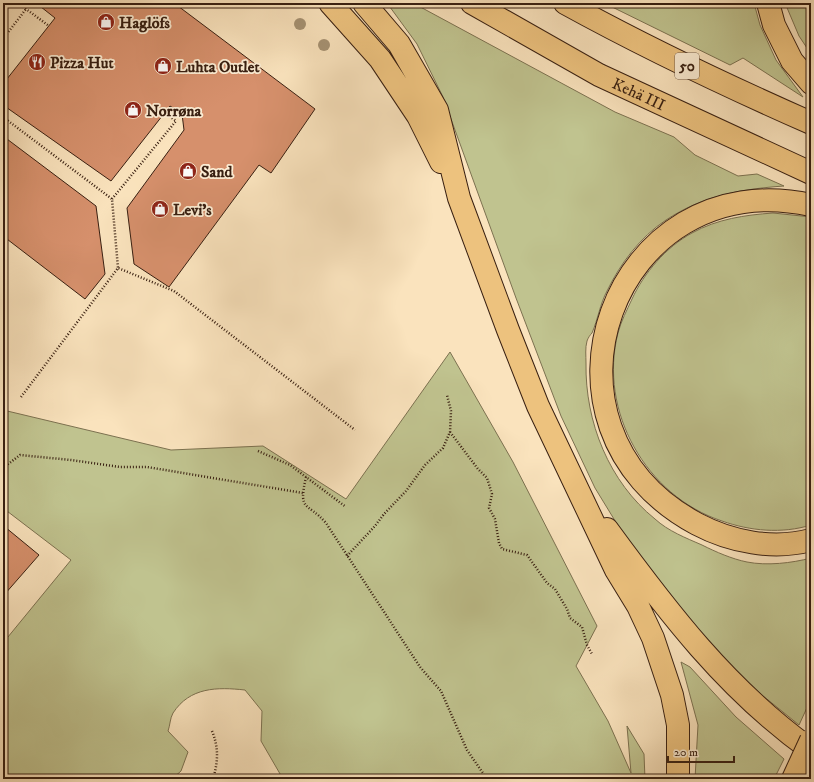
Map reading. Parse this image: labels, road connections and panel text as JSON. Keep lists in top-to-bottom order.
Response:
{
  "streets": {
    "highway": ["50", "Kehä III"]
  },
  "places": {
    "shop": [
      "Haglöfs",
      "Luhta Outlet",
      "Norrøna",
      "Sand",
      "Levi's"
    ],
    "restaurant": ["Pizza Hut"]
  },
  "scale_bar": "20 m"
}
